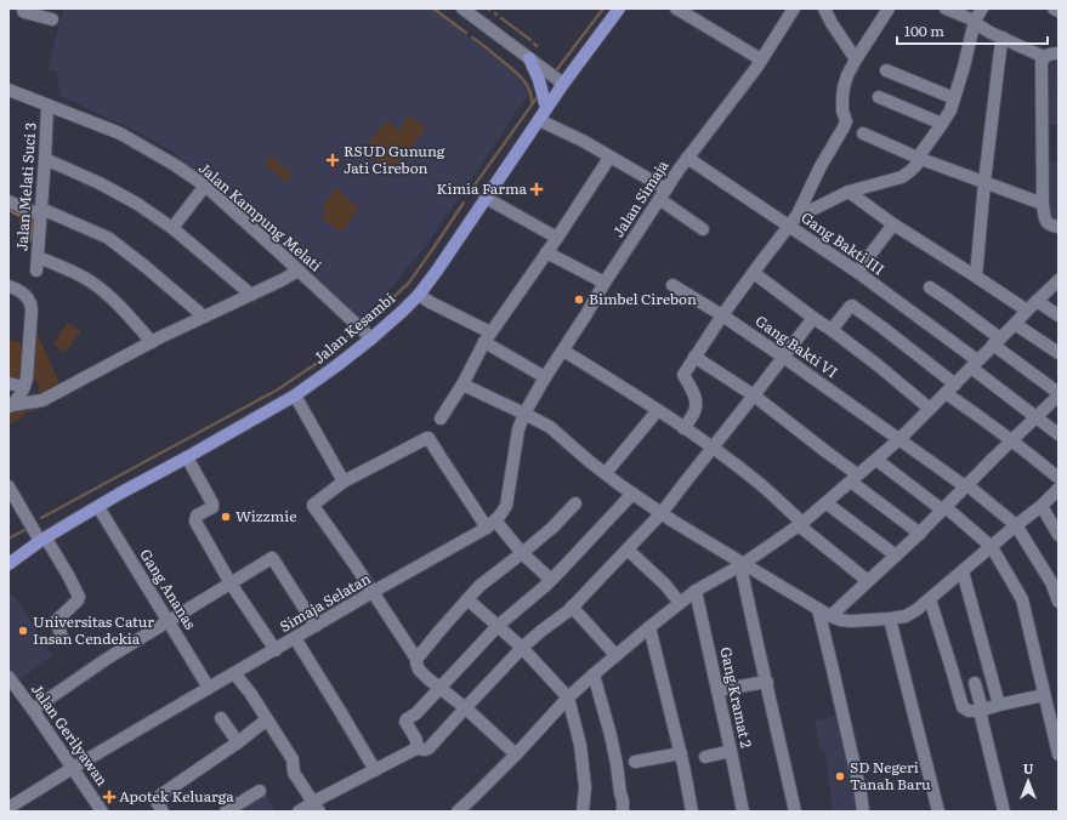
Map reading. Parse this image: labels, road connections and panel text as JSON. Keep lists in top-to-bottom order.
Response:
{
  "streets": {
    "main road": ["Jalan Kesambi"],
    "street": [
      "Jalan Melati Suci 3",
      "Jalan Simaja",
      "Jalan Kampung Melati",
      "Gang Bakti III",
      "Gang Bakti VI",
      "Gang Ananas",
      "Simaja Selatan",
      "Gang Kramat 2",
      "Jalan Gerilyawan"
    ]
  },
  "crossings": [
    ["Jalan Melati Suci 3", "Jalan Kampung Melati"],
    ["Jalan Simaja", "Gang Bakti III"],
    ["Jalan Kampung Melati", "Jalan Kesambi"],
    ["Jalan Kesambi", "Gang Ananas"],
    ["Gang Ananas", "Simaja Selatan"],
    ["Simaja Selatan", "Jalan Gerilyawan"]
  ],
  "places": {
    "health": ["RSUD Gunung Jati Cirebon", "Kimia Farma", "Apotek Keluarga"],
    "other": [
      "Bimbel Cirebon",
      "Wizzmie",
      "Universitas Catur Insan Cendekia",
      "SD Negeri Tanah Baru"
    ]
  },
  "scale_bar": "100 m",
  "north": "top"
}
